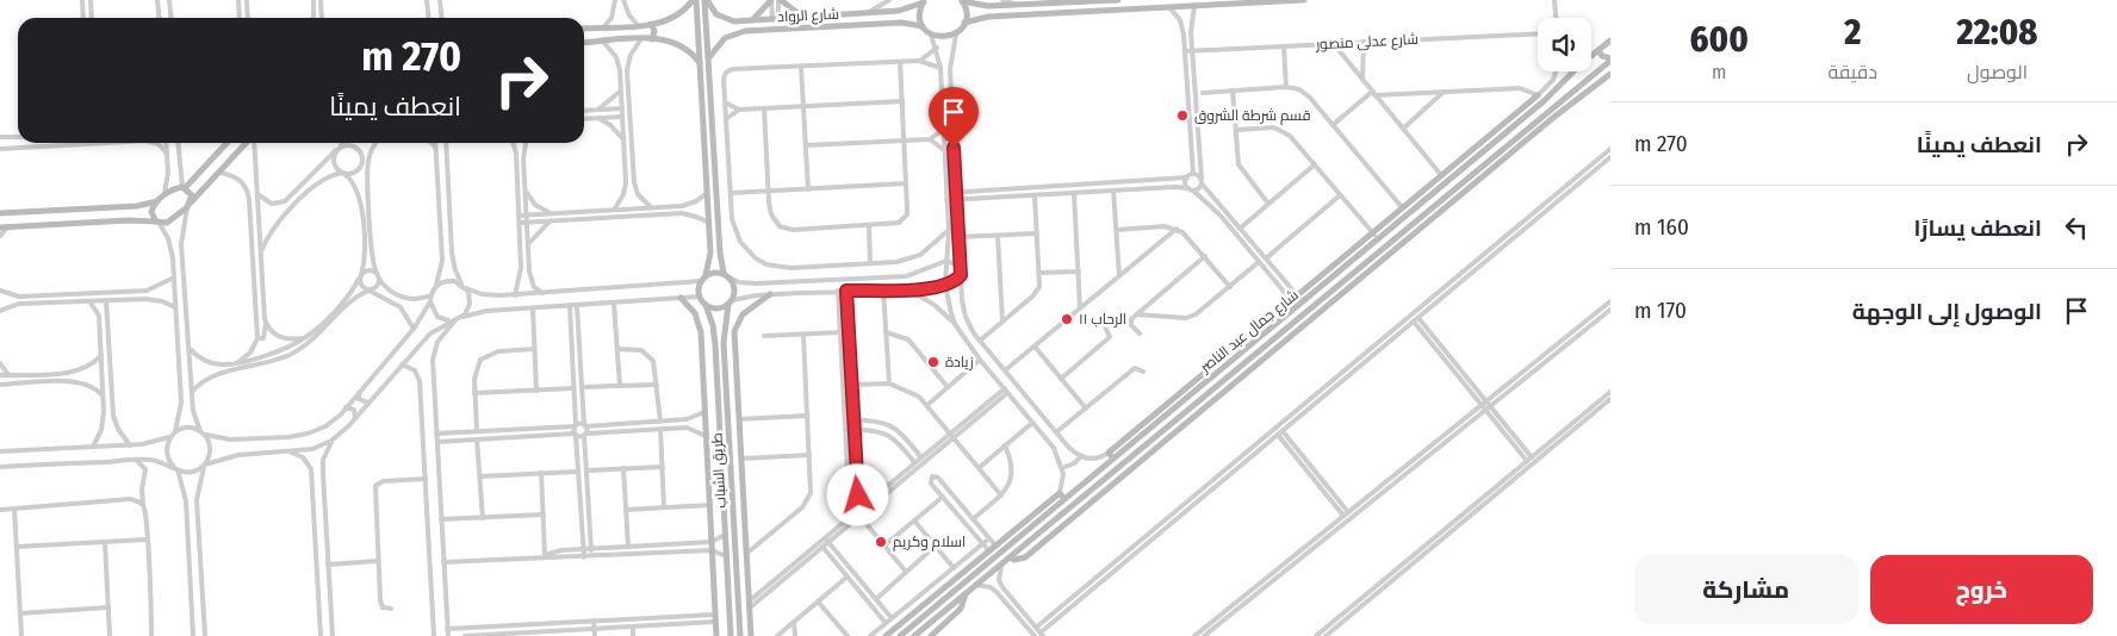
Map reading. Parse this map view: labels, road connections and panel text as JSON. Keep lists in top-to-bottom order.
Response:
{
  "streets": {
    "street": [
      "شارع الرواد",
      "شارع عدلى منصور",
      "شارع جمال عبد الناصر",
      "طريق الشباب"
    ]
  },
  "places": [
    "قسم شرطة الشروق",
    "الرحاب ١١",
    "زيادة",
    "اسلام وكريم"
  ],
  "page": {
    "eta": [
      "22:08",
      "الوصول",
      "2",
      "دقيقة",
      "600",
      "m"
    ],
    "turn": ["270 m", "انعطف يمينًا"],
    "list": [
      {
        "name": "انعطف يمينًا",
        "value": "270 m"
      },
      {
        "name": "انعطف يسارًا",
        "value": "160 m"
      },
      {
        "name": "الوصول إلى الوجهة",
        "value": "170 m"
      }
    ],
    "buttons": ["خروج", "مشاركة"]
  }
}
